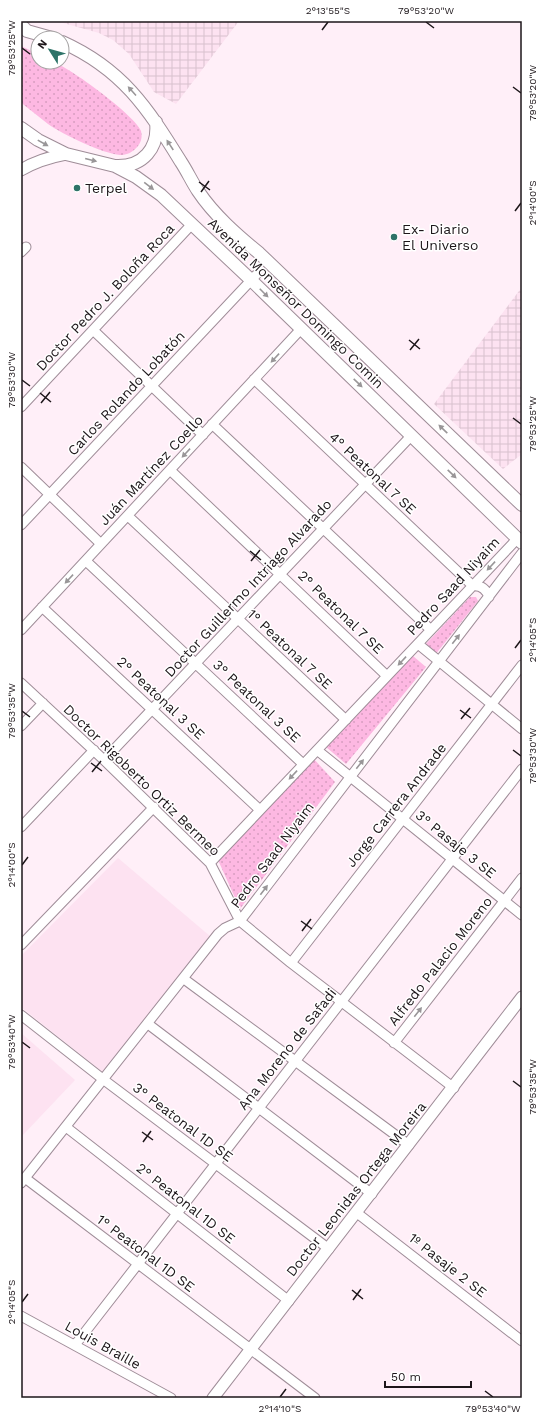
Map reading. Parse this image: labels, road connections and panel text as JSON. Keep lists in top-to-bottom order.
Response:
{
  "streets": {
    "main road": ["Avenida Monseñor Domingo Comin"],
    "street": [
      "Doctor Pedro J. Boloña Roca",
      "Carlos Rolando Lobatón",
      "Juán Martínez Coello",
      "4° Peatonal 7 SE",
      "Pedro Saad Niyaim",
      "Doctor Guillermo Intriago Alvarado",
      "2° Peatonal 7 SE",
      "1° Peatonal 7 SE",
      "2° Peatonal 3 SE",
      "3° Peatonal 3 SE",
      "Doctor Rigoberto Ortiz Bermeo",
      "Jorge Carrera Andrade",
      "3° Pasaje 3 SE",
      "Alfredo Palacio Moreno",
      "Ana Moreno de Safadi",
      "3° Peatonal 1D SE",
      "Doctor Leonidas Ortega Moreira",
      "2° Peatonal 1D SE",
      "1° Peatonal 1D SE",
      "1º Pasaje 2 SE",
      "Louis Braille"
    ]
  },
  "crossings": [
    ["Doctor Pedro J. Boloña Roca", "Avenida Monseñor Domingo Comin"],
    ["Avenida Monseñor Domingo Comin", "Carlos Rolando Lobatón"],
    ["Avenida Monseñor Domingo Comin", "Juán Martínez Coello"],
    ["Avenida Monseñor Domingo Comin", "Pedro Saad Niyaim"],
    ["Avenida Monseñor Domingo Comin", "Doctor Guillermo Intriago Alvarado"],
    ["Juán Martínez Coello", "4° Peatonal 7 SE"],
    ["Juán Martínez Coello", "2° Peatonal 7 SE"],
    ["Juán Martínez Coello", "1° Peatonal 7 SE"],
    ["Juán Martínez Coello", "2° Peatonal 3 SE"],
    ["Juán Martínez Coello", "3° Peatonal 3 SE"],
    ["4° Peatonal 7 SE", "Pedro Saad Niyaim"],
    ["4° Peatonal 7 SE", "Doctor Guillermo Intriago Alvarado"],
    ["Pedro Saad Niyaim", "2° Peatonal 7 SE"],
    ["Pedro Saad Niyaim", "1° Peatonal 7 SE"],
    ["Pedro Saad Niyaim", "2° Peatonal 3 SE"],
    ["Pedro Saad Niyaim", "3° Peatonal 3 SE"],
    ["Pedro Saad Niyaim", "Doctor Rigoberto Ortiz Bermeo"],
    ["Pedro Saad Niyaim", "3° Pasaje 3 SE"],
    ["Pedro Saad Niyaim", "3° Peatonal 1D SE"],
    ["Pedro Saad Niyaim", "2° Peatonal 1D SE"],
    ["Pedro Saad Niyaim", "1° Peatonal 1D SE"],
    ["Doctor Guillermo Intriago Alvarado", "2° Peatonal 7 SE"],
    ["Doctor Guillermo Intriago Alvarado", "1° Peatonal 7 SE"],
    ["Doctor Guillermo Intriago Alvarado", "2° Peatonal 3 SE"],
    ["Doctor Guillermo Intriago Alvarado", "3° Peatonal 3 SE"],
    ["Doctor Guillermo Intriago Alvarado", "Doctor Rigoberto Ortiz Bermeo"],
    ["Doctor Rigoberto Ortiz Bermeo", "Jorge Carrera Andrade"],
    ["Doctor Rigoberto Ortiz Bermeo", "Alfredo Palacio Moreno"],
    ["Doctor Rigoberto Ortiz Bermeo", "Ana Moreno de Safadi"],
    ["Doctor Rigoberto Ortiz Bermeo", "Doctor Leonidas Ortega Moreira"],
    ["Jorge Carrera Andrade", "3° Pasaje 3 SE"],
    ["3° Pasaje 3 SE", "Alfredo Palacio Moreno"],
    ["3° Pasaje 3 SE", "Ana Moreno de Safadi"],
    ["Ana Moreno de Safadi", "3° Peatonal 1D SE"],
    ["Ana Moreno de Safadi", "2° Peatonal 1D SE"],
    ["Ana Moreno de Safadi", "1° Peatonal 1D SE"],
    ["Ana Moreno de Safadi", "Louis Braille"],
    ["3° Peatonal 1D SE", "Doctor Leonidas Ortega Moreira"],
    ["Doctor Leonidas Ortega Moreira", "2° Peatonal 1D SE"],
    ["Doctor Leonidas Ortega Moreira", "1° Peatonal 1D SE"],
    ["Doctor Leonidas Ortega Moreira", "1º Pasaje 2 SE"]
  ],
  "one_way": ["Juán Martínez Coello", "Alfredo Palacio Moreno"],
  "places": ["Terpel", "Ex- Diario El Universo"],
  "scale_bar": "50 m",
  "north": "top left",
  "coordinates": [
    "2°13'55\"S",
    "79°53'20\"W",
    "79°53'25\"W",
    "2°14'00\"S",
    "79°53'30\"W",
    "2°14'05\"S",
    "79°53'35\"W",
    "79°53'40\"W",
    "2°14'10\"S"
  ]
}
